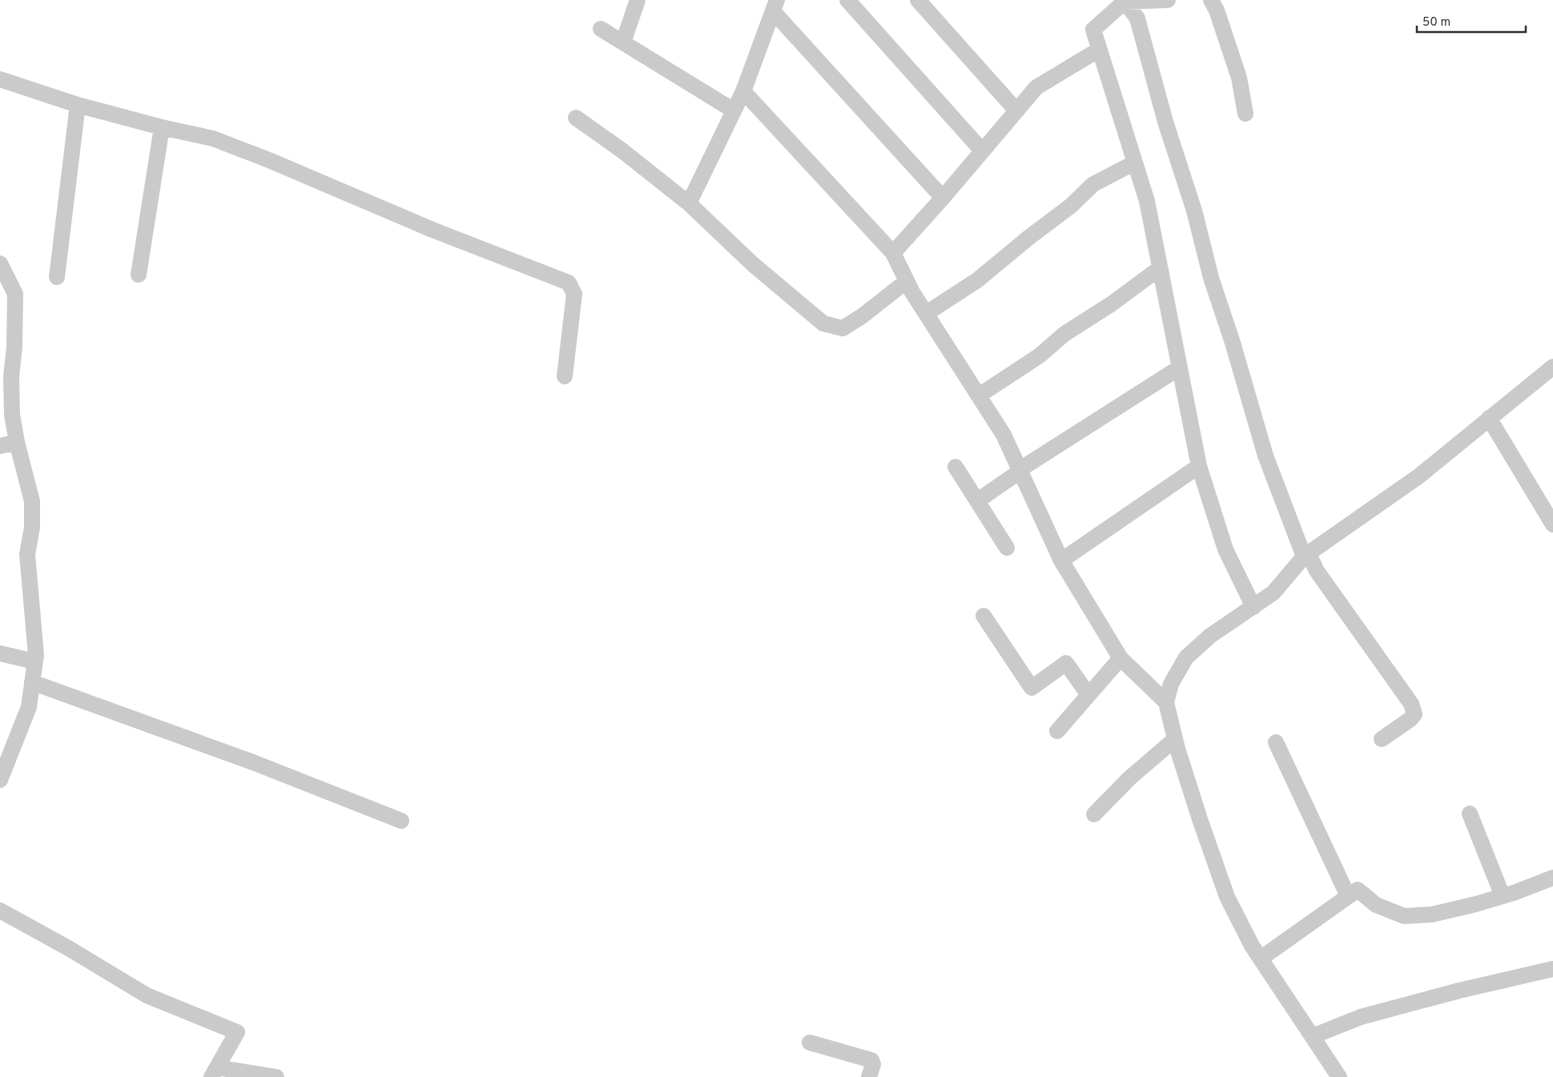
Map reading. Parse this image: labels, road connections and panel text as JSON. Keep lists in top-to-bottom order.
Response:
{
  "scale_bar": "50 m"
}
